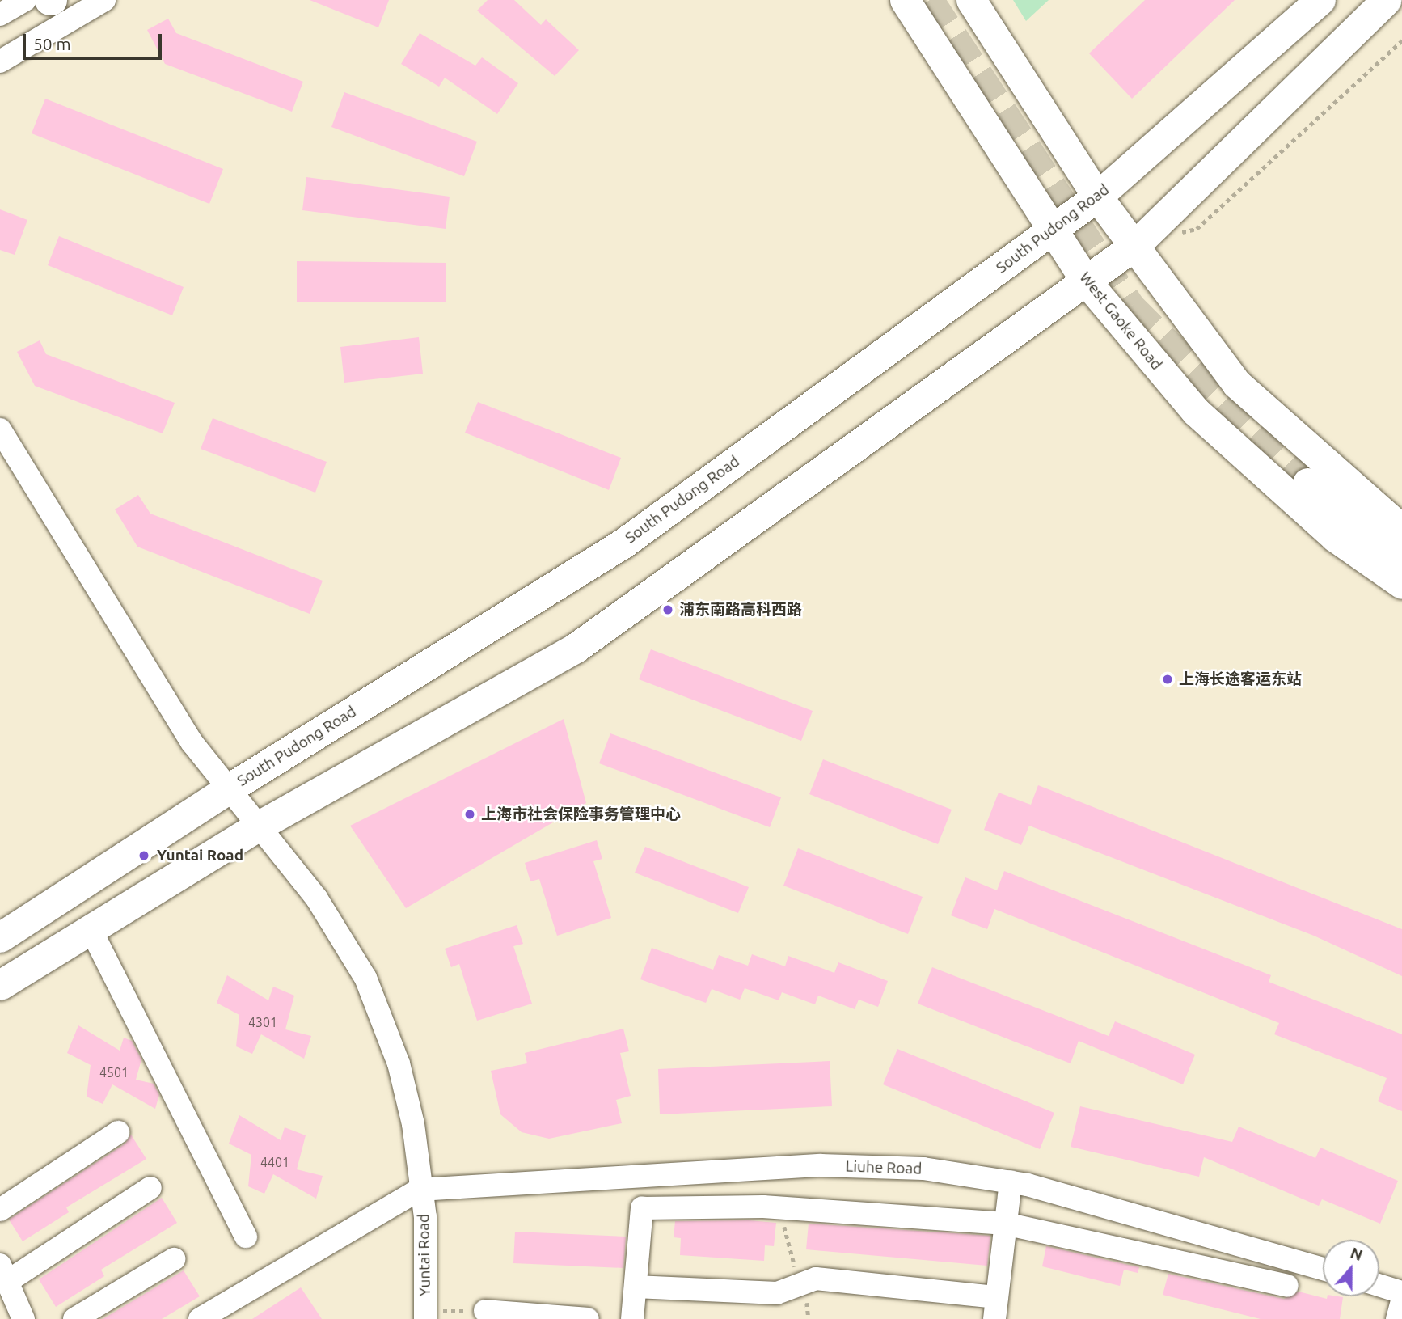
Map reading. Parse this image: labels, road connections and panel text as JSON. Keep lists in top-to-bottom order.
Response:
{
  "streets": {
    "main road": ["South Pudong Road", "West Gaoke Road"],
    "street": ["Liuhe Road", "Yuntai Road"]
  },
  "crossings": [
    ["South Pudong Road", "West Gaoke Road"],
    ["South Pudong Road", "Yuntai Road"],
    ["Liuhe Road", "Yuntai Road"]
  ],
  "places": [
    "浦东南路高科西路",
    "上海长途客运东站",
    "上海市社会保险事务管理中心",
    "Yuntai Road"
  ],
  "house_numbers": ["4301", "4501", "4401"],
  "scale_bar": "50 m",
  "north": "top"
}
